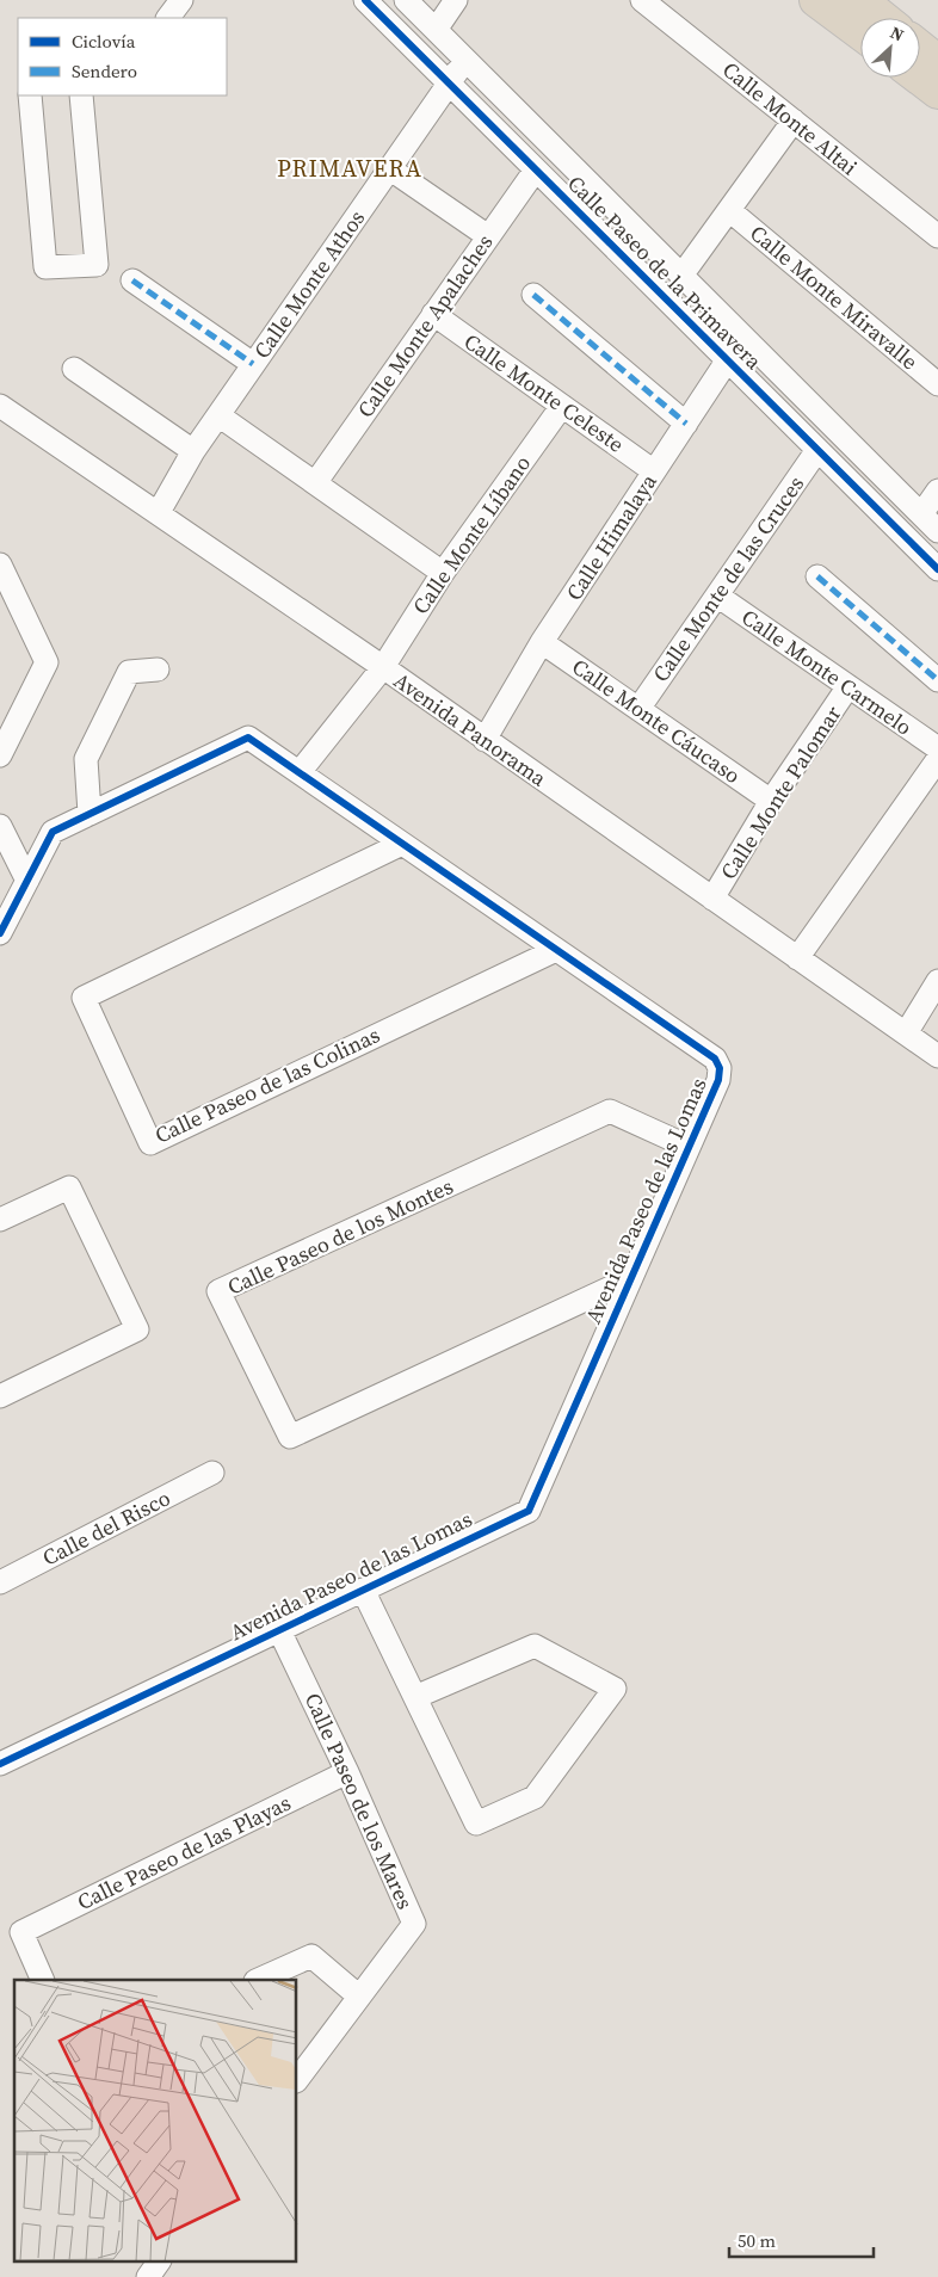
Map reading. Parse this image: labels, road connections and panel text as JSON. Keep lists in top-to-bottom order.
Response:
{
  "streets": {
    "street": [
      "Calle Monte Altai",
      "Calle Paseo de la Primavera",
      "Calle Monte Athos",
      "Calle Monte Miravalle",
      "Calle Monte Apalaches",
      "Calle Monte Celeste",
      "Calle Monte Líbano",
      "Calle Himalaya",
      "Calle Monte de las Cruces",
      "Calle Monte Carmelo",
      "Calle Monte Cáucaso",
      "Avenida Panorama",
      "Calle Monte Palomar",
      "Calle Paseo de las Colinas",
      "Avenida Paseo de las Lomas",
      "Calle Paseo de los Montes",
      "Calle del Risco",
      "Calle Paseo de los Mares",
      "Calle Paseo de las Playas"
    ]
  },
  "crossings": [
    ["Calle Paseo de la Primavera", "Calle Monte Athos"],
    ["Calle Paseo de la Primavera", "Calle Monte Apalaches"],
    ["Calle Paseo de la Primavera", "Calle Himalaya"],
    ["Calle Paseo de la Primavera", "Calle Monte de las Cruces"],
    ["Calle Monte Athos", "Avenida Panorama"],
    ["Calle Monte Apalaches", "Calle Monte Celeste"],
    ["Calle Monte Celeste", "Calle Monte Líbano"],
    ["Calle Monte Celeste", "Calle Himalaya"],
    ["Calle Monte Líbano", "Avenida Panorama"],
    ["Calle Monte Líbano", "Avenida Paseo de las Lomas"],
    ["Calle Himalaya", "Calle Monte Cáucaso"],
    ["Calle Himalaya", "Avenida Panorama"],
    ["Calle Monte de las Cruces", "Calle Monte Carmelo"],
    ["Calle Monte de las Cruces", "Calle Monte Cáucaso"],
    ["Calle Monte Carmelo", "Calle Monte Palomar"],
    ["Calle Monte Cáucaso", "Calle Monte Palomar"],
    ["Avenida Panorama", "Calle Monte Palomar"],
    ["Calle Paseo de las Colinas", "Avenida Paseo de las Lomas"],
    ["Avenida Paseo de las Lomas", "Calle Paseo de los Montes"],
    ["Avenida Paseo de las Lomas", "Calle Paseo de los Mares"],
    ["Calle Paseo de los Mares", "Calle Paseo de las Playas"]
  ],
  "districts": ["PRIMAVERA"],
  "legend": ["Ciclovía", "Sendero"],
  "scale_bar": "50 m",
  "north": "top right"
}
